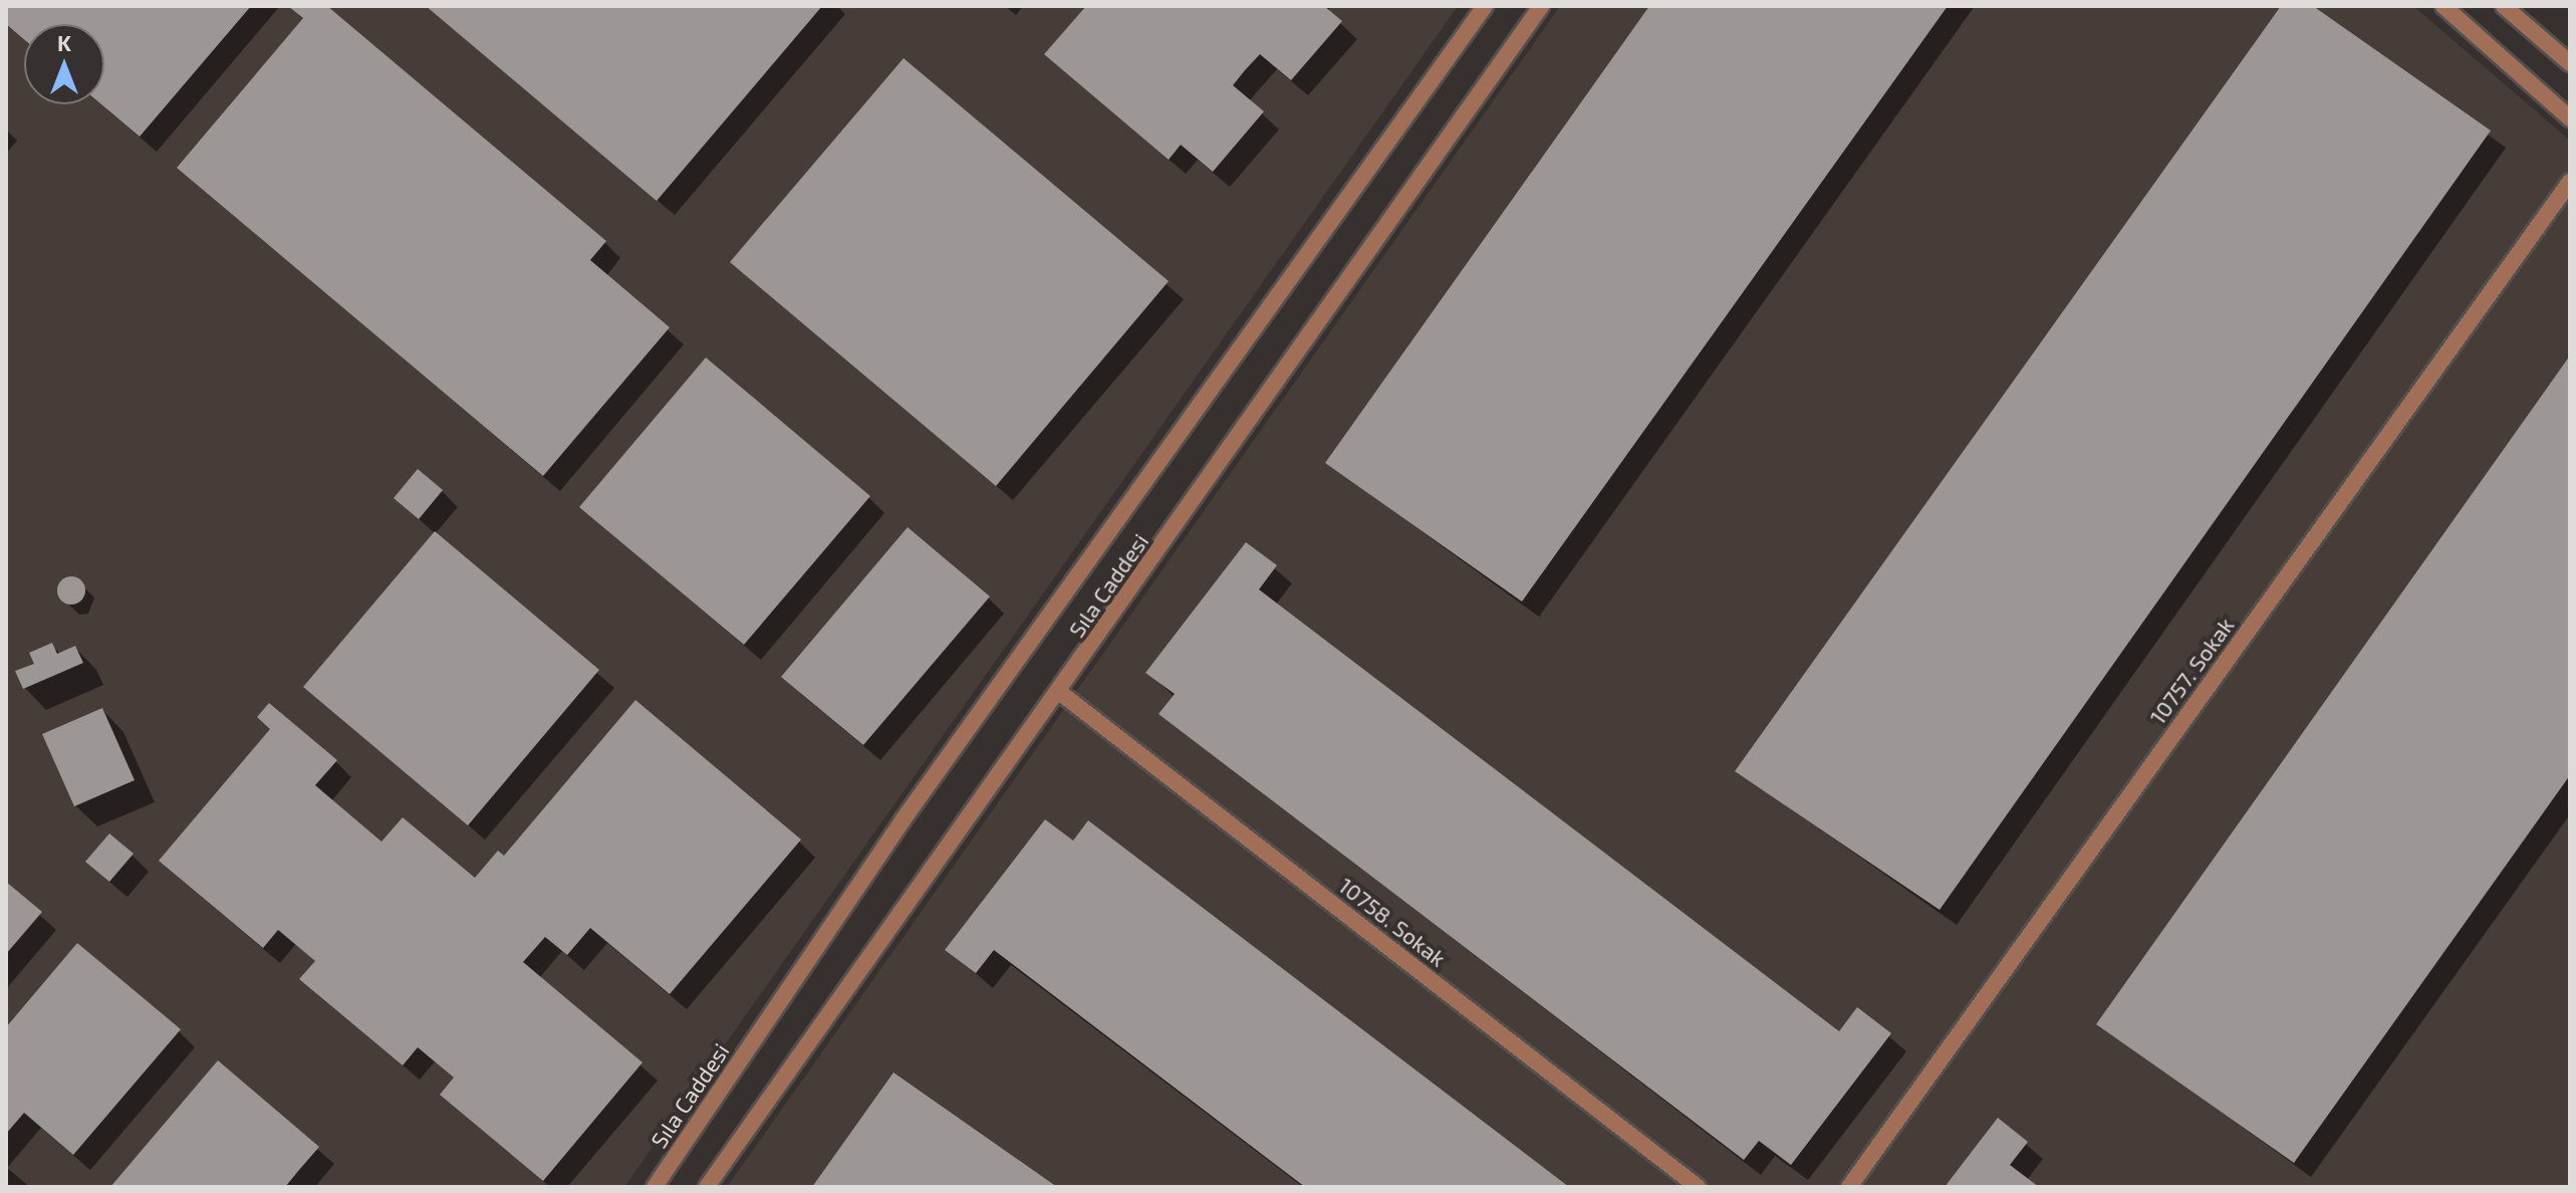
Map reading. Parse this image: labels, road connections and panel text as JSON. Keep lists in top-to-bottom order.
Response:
{
  "streets": {
    "street": ["Sıla Caddesi", "10757. Sokak", "10758. Sokak"]
  },
  "crossings": [
    ["Sıla Caddesi", "10758. Sokak"]
  ],
  "north": "top"
}
